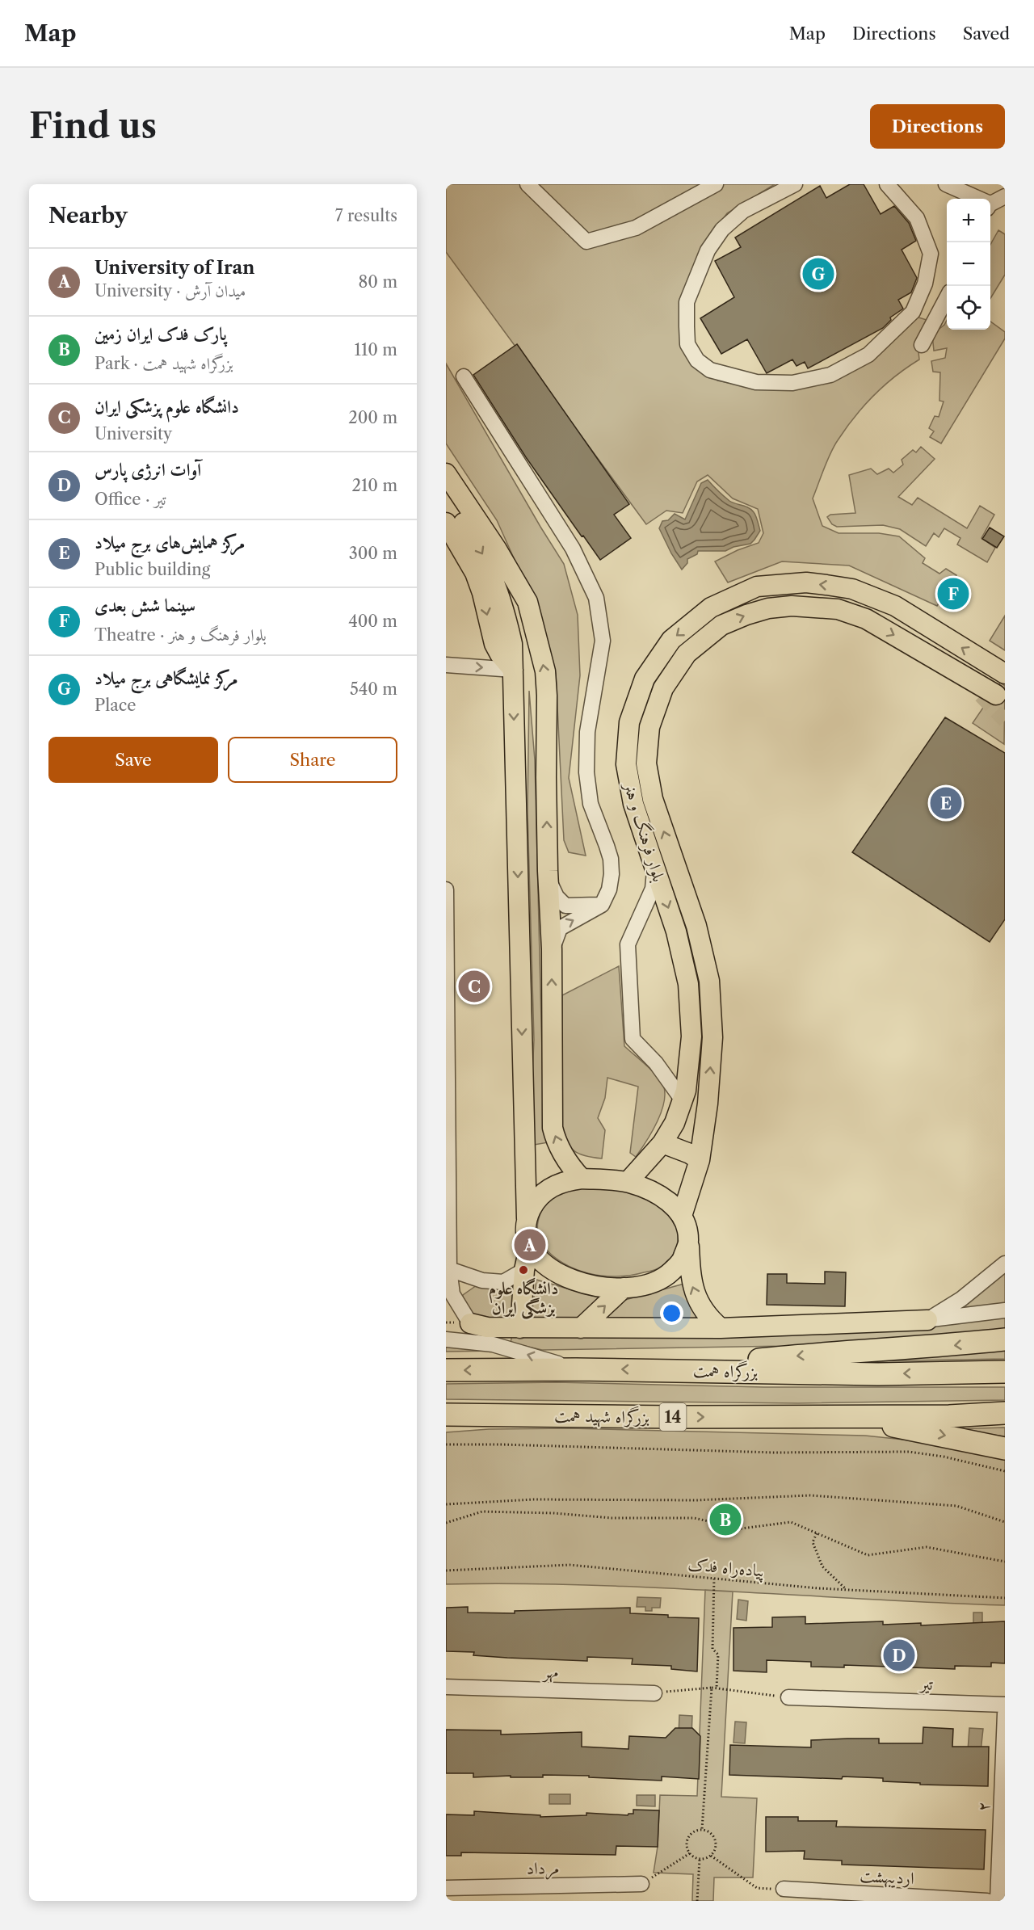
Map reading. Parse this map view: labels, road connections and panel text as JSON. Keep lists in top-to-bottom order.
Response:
{
  "streets": {
    "highway": ["بزرگراه همت", "بزرگراه شهید همت", "14"],
    "main road": ["بلوار فرهنگ و هنر"],
    "street": [
      "مهر",
      "تیر",
      "۲",
      "مرداد",
      "اردیبهشت"
    ],
    "path": ["پیاده‌راه فدک"]
  },
  "crossings": [
    ["بزرگراه شهید همت", "14"]
  ],
  "places": ["دانشگاه علوم بزشگى ايران"],
  "page": {
    "header": "Map",
    "nav": ["Map", "Directions", "Saved"],
    "buttons": [
      "Directions",
      ["Save", "Share"]
    ],
    "title": "Find us",
    "heading": ["Nearby", "7 results"],
    "map_buttons": ["+", "−"],
    "list": [
      {
        "mark": "A",
        "name": "University of Iran",
        "note": "University · میدان آرش",
        "value": "80 m"
      },
      {
        "mark": "B",
        "name": "پارک فدک ایران زمین",
        "note": "Park · بزرگراه شهید همت",
        "value": "110 m"
      },
      {
        "mark": "C",
        "name": "دانشگاه علوم پزشکی ایران",
        "note": "University",
        "value": "200 m"
      },
      {
        "mark": "D",
        "name": "آوات انرژی پارس",
        "note": "Office · تیر",
        "value": "210 m"
      },
      {
        "mark": "E",
        "name": "مرکز همایش‌های برج میلاد",
        "note": "Public building",
        "value": "300 m"
      },
      {
        "mark": "F",
        "name": "سینما شش بعدی",
        "note": "Theatre · بلوار فرهنگ و هنر",
        "value": "400 m"
      },
      {
        "mark": "G",
        "name": "مرکز نمایشگاهی برج میلاد",
        "note": "Place",
        "value": "540 m"
      }
    ],
    "pins": [
      "G",
      "F",
      "E",
      "C",
      "A",
      "B",
      "D"
    ]
  }
}
